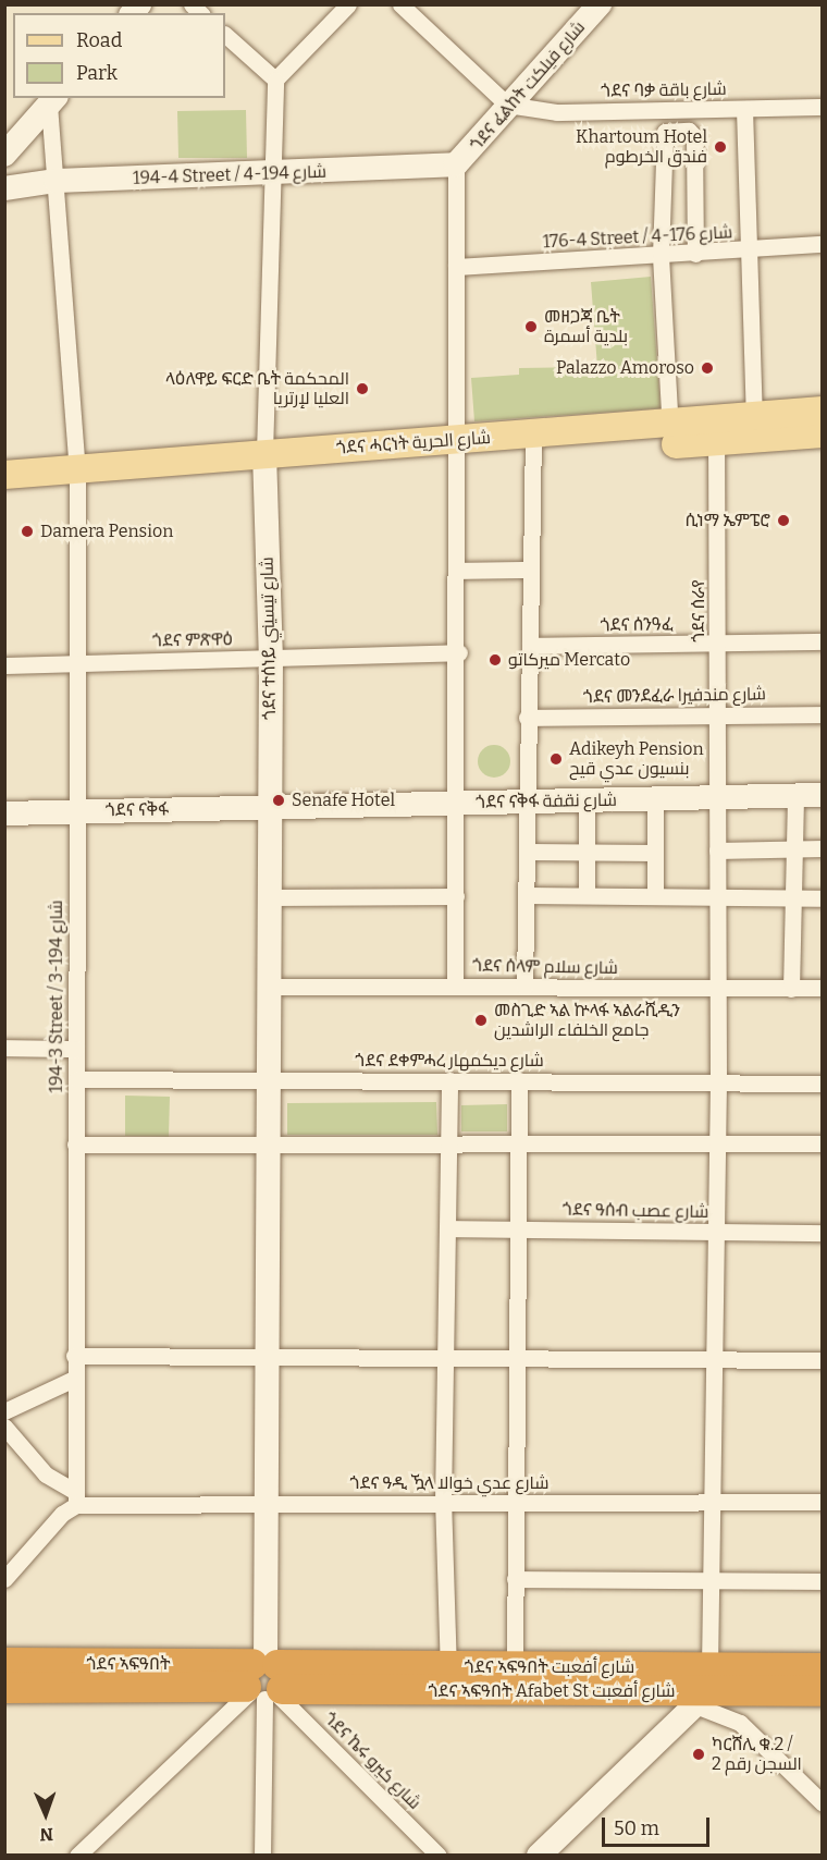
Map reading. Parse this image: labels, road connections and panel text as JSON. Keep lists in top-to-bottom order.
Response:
{
  "streets": {
    "highway": ["ጎደና ኣፍዓበት", "ጎደና ኣፍዓበት Afabet St شارع أفعبت"],
    "main road": ["ጎደና ሓርነት شارع الحرية"],
    "street": [
      "ጎደና ፈልከት شارع فيلكت",
      "ጎደና ባቃ شارع باقة",
      "194-4 Street / شارع 194-4",
      "176-4 Street / شارع 176-4",
      "ጎደና ሰራየ",
      "ጎደና ሰንዓፈ",
      "ጎደና ተሰነይ شارع تيسيني",
      "ጎደና ምጽዋዕ",
      "ጎደና መንደፈራ شارع مندفيرا",
      "ጎደና ናቅፋ شارع نقفة",
      "ጎደና ናቅፋ",
      "ጎደና ሰላም شارع سلام",
      "194-3 Street / شارع 194-3",
      "ጎደና ደቀምሓረ شارع ديكمهار",
      "ጎደና ዓሰብ شارع عصب",
      "ጎደና ዓዲ ዃላ شارع عدي خوالا",
      "ጎደና ኬሩ شارع كيرو"
    ]
  },
  "crossings": [
    ["ጎደና ፈልከት شارع فيلكت", "ጎደና ባቃ شارع باقة"],
    ["ጎደና ፈልከት شارع فيلكت", "194-4 Street / شارع 194-4"],
    ["194-4 Street / شارع 194-4", "194-3 Street / شارع 194-3"],
    ["ጎደና ሓርነት شارع الحرية", "ጎደና ሰራየ"],
    ["ጎደና ሓርነት شارع الحرية", "ጎደና ተሰነይ شارع تيسيني"],
    ["ጎደና ሓርነት شارع الحرية", "194-3 Street / شارع 194-3"],
    ["ጎደና ሰራየ", "ጎደና ሰንዓፈ"],
    ["ጎደና ሰራየ", "ጎደና መንደፈራ شارع مندفيرا"],
    ["ጎደና ሰራየ", "ጎደና ናቅፋ شارع نقفة"],
    ["ጎደና ሰራየ", "ጎደና ሰላም شارع سلام"],
    ["ጎደና ሰራየ", "ጎደና ደቀምሓረ شارع ديكمهار"],
    ["ጎደና ሰራየ", "ጎደና ዓሰብ شارع عصب"],
    ["ጎደና ሰራየ", "ጎደና ዓዲ ዃላ شارع عدي خوالا"],
    ["ጎደና ሰራየ", "ጎደና ኣፍዓበት Afabet St شارع أفعبت"],
    ["ጎደና ተሰነይ شارع تيسيني", "ጎደና ምጽዋዕ"],
    ["ጎደና ተሰነይ شارع تيسيني", "ጎደና ናቅፋ شارع نقفة"],
    ["ጎደና ተሰነይ شارع تيسيني", "ጎደና ናቅፋ"],
    ["ጎደና ተሰነይ شارع تيسيني", "ጎደና ሰላም شارع سلام"],
    ["ጎደና ተሰነይ شارع تيسيني", "ጎደና ደቀምሓረ شارع ديكمهار"],
    ["ጎደና ተሰነይ شارع تيسيني", "ጎደና ዓዲ ዃላ شارع عدي خوالا"],
    ["ጎደና ተሰነይ شارع تيسيني", "ጎደና ኣፍዓበት"],
    ["ጎደና ተሰነይ شارع تيسيني", "ጎደና ኣፍዓበት Afabet St شارع أفعبت"],
    ["ጎደና ተሰነይ شارع تيسيني", "ጎደና ኬሩ شارع كيرو"],
    ["ጎደና ምጽዋዕ", "194-3 Street / شارع 194-3"],
    ["ጎደና ናቅፋ شارع نقفة", "ጎደና ናቅፋ"],
    ["ጎደና ናቅፋ", "194-3 Street / شارع 194-3"],
    ["194-3 Street / شارع 194-3", "ጎደና ደቀምሓረ شارع ديكمهار"],
    ["194-3 Street / شارع 194-3", "ጎደና ዓዲ ዃላ شارع عدي خوالا"],
    ["ጎደና ኣፍዓበት", "ጎደና ኣፍዓበት Afabet St شارع أفعبت"],
    ["ጎደና ኣፍዓበት", "ጎደና ኬሩ شارع كيرو"],
    ["ጎደና ኣፍዓበት Afabet St شارع أفعبت", "ጎደና ኬሩ شارع كيرو"]
  ],
  "places": [
    "Khartoum Hotel فندق الخرطوم",
    "መዘጋጃ ቤት بلدية أسمرة",
    "Palazzo Amoroso",
    "ላዕለዋይ ፍርድ ቤት المحكمة العليا لإرتريا",
    "ሲነማ ኤምፔሮ",
    "Damera Pension",
    "ميركاتو Mercato",
    "Adikeyh Pension بنسيون عدي قيح",
    "Senafe Hotel",
    "መስጊድ ኣል ኵላፋ ኣልራሺዲን جامع الخلفاء الراشدين",
    "ካርሸሊ ቁ.2 / السجن رقم 2"
  ],
  "legend": ["Road", "Park"],
  "scale_bar": "50 m",
  "north": "bottom"
}
